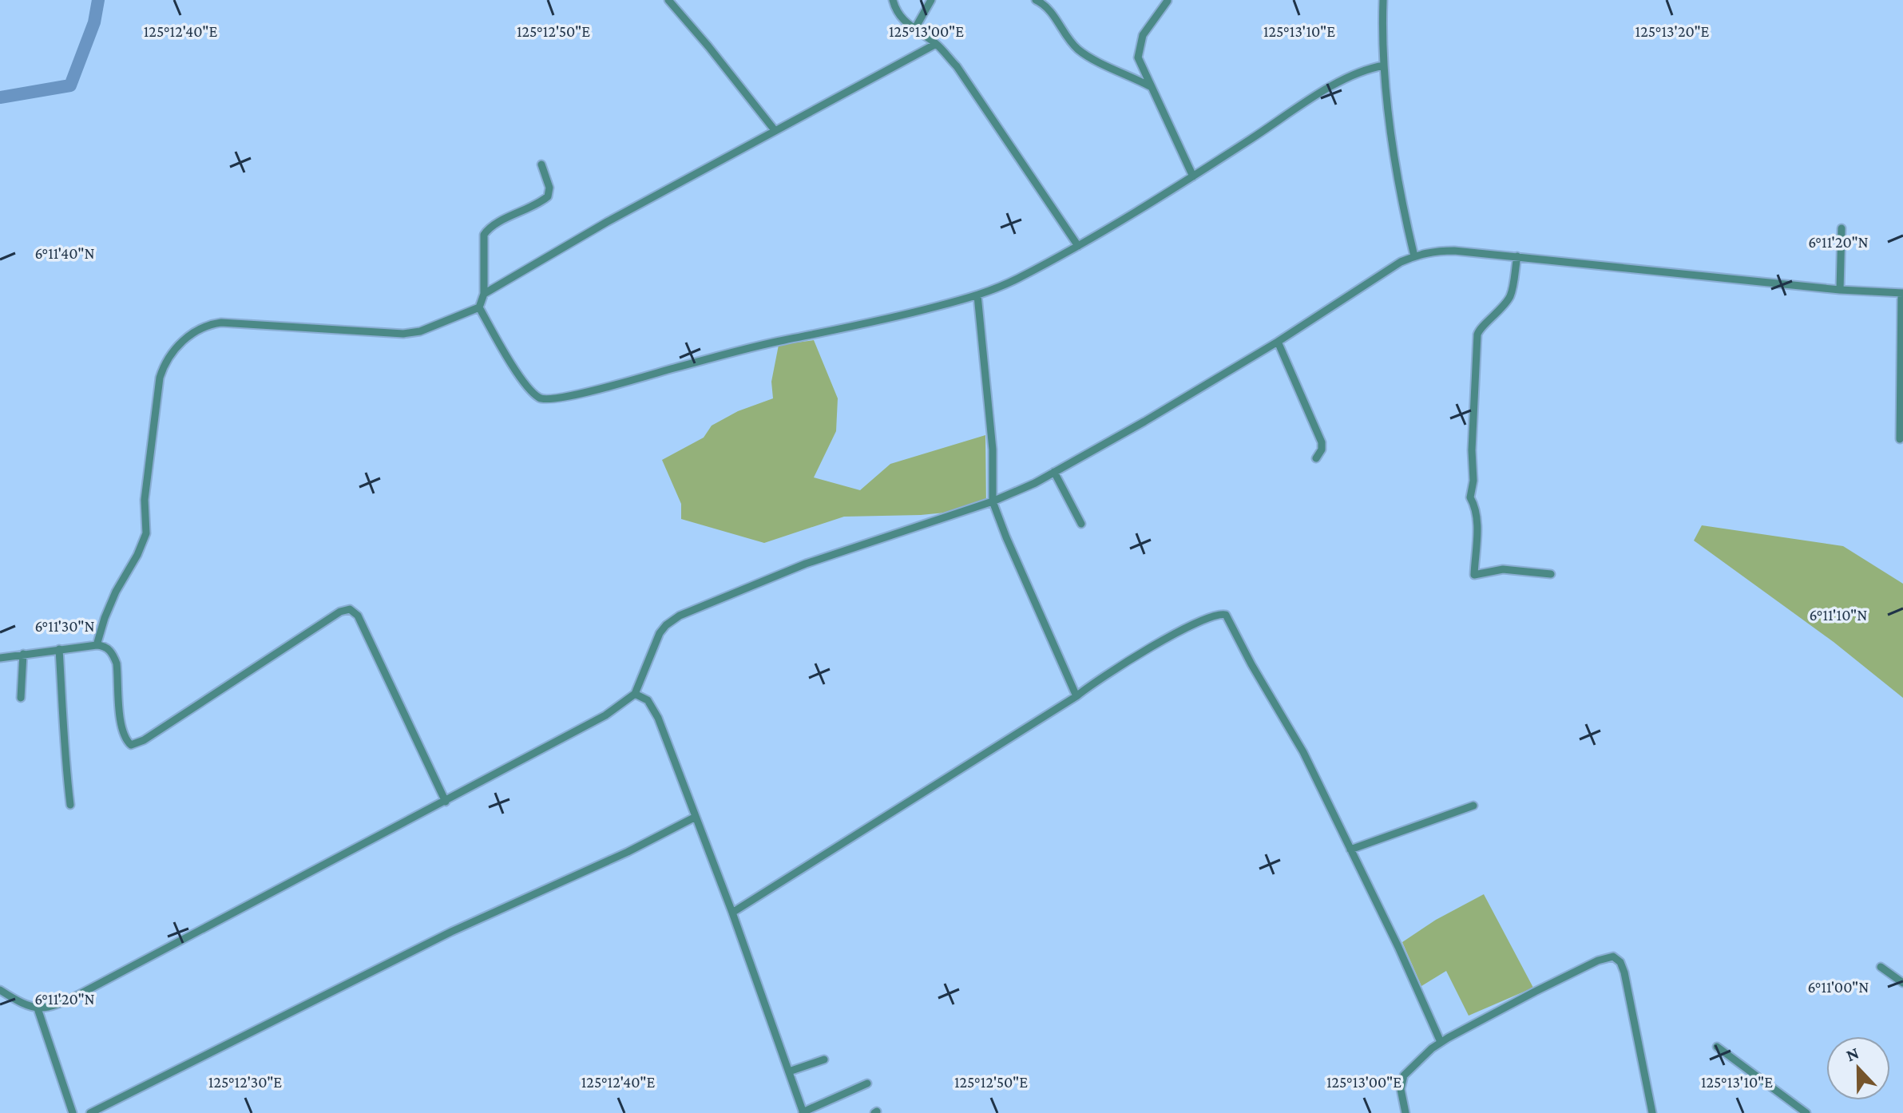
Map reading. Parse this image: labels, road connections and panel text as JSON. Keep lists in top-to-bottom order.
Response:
{
  "north": "top",
  "coordinates": [
    "125°12'40\"E",
    "125°12'50\"E",
    "125°13'00\"E",
    "125°13'10\"E",
    "125°13'20\"E",
    "6°11'20\"N",
    "6°11'40\"N",
    "6°11'10\"N",
    "6°11'30\"N",
    "6°11'00\"N",
    "125°12'30\"E"
  ]
}
